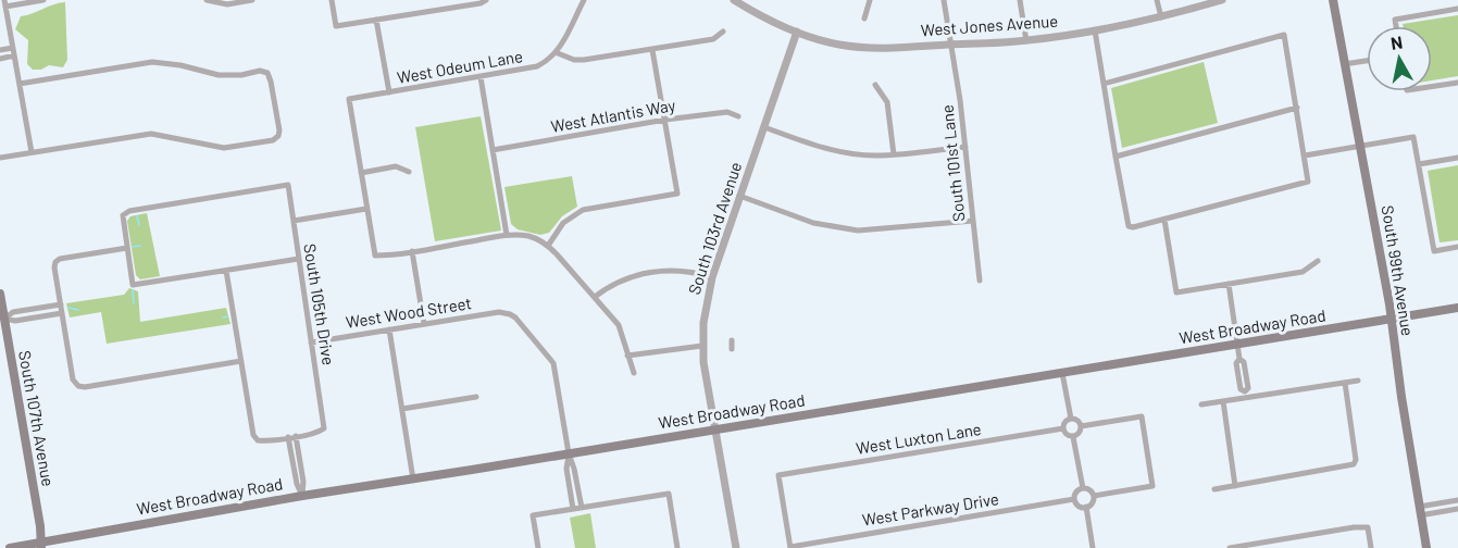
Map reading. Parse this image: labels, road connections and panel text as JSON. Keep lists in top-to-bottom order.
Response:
{
  "streets": {
    "main road": ["South 99th Avenue", "West Broadway Road", "South 107th Avenue"],
    "street": [
      "West Jones Avenue",
      "West Odeum Lane",
      "West Atlantis Way",
      "South 101st Lane",
      "South 103rd Avenue",
      "South 105th Drive",
      "West Wood Street",
      "West Luxton Lane",
      "West Parkway Drive"
    ]
  },
  "crossings": [
    ["West Jones Avenue", "South 101st Lane"],
    ["West Jones Avenue", "South 103rd Avenue"],
    ["South 103rd Avenue", "West Broadway Road"],
    ["South 99th Avenue", "West Broadway Road"],
    ["South 105th Drive", "West Wood Street"],
    ["West Wood Street", "West Broadway Road"],
    ["West Broadway Road", "South 107th Avenue"],
    ["West Luxton Lane", "West Parkway Drive"]
  ],
  "north": "top"
}
